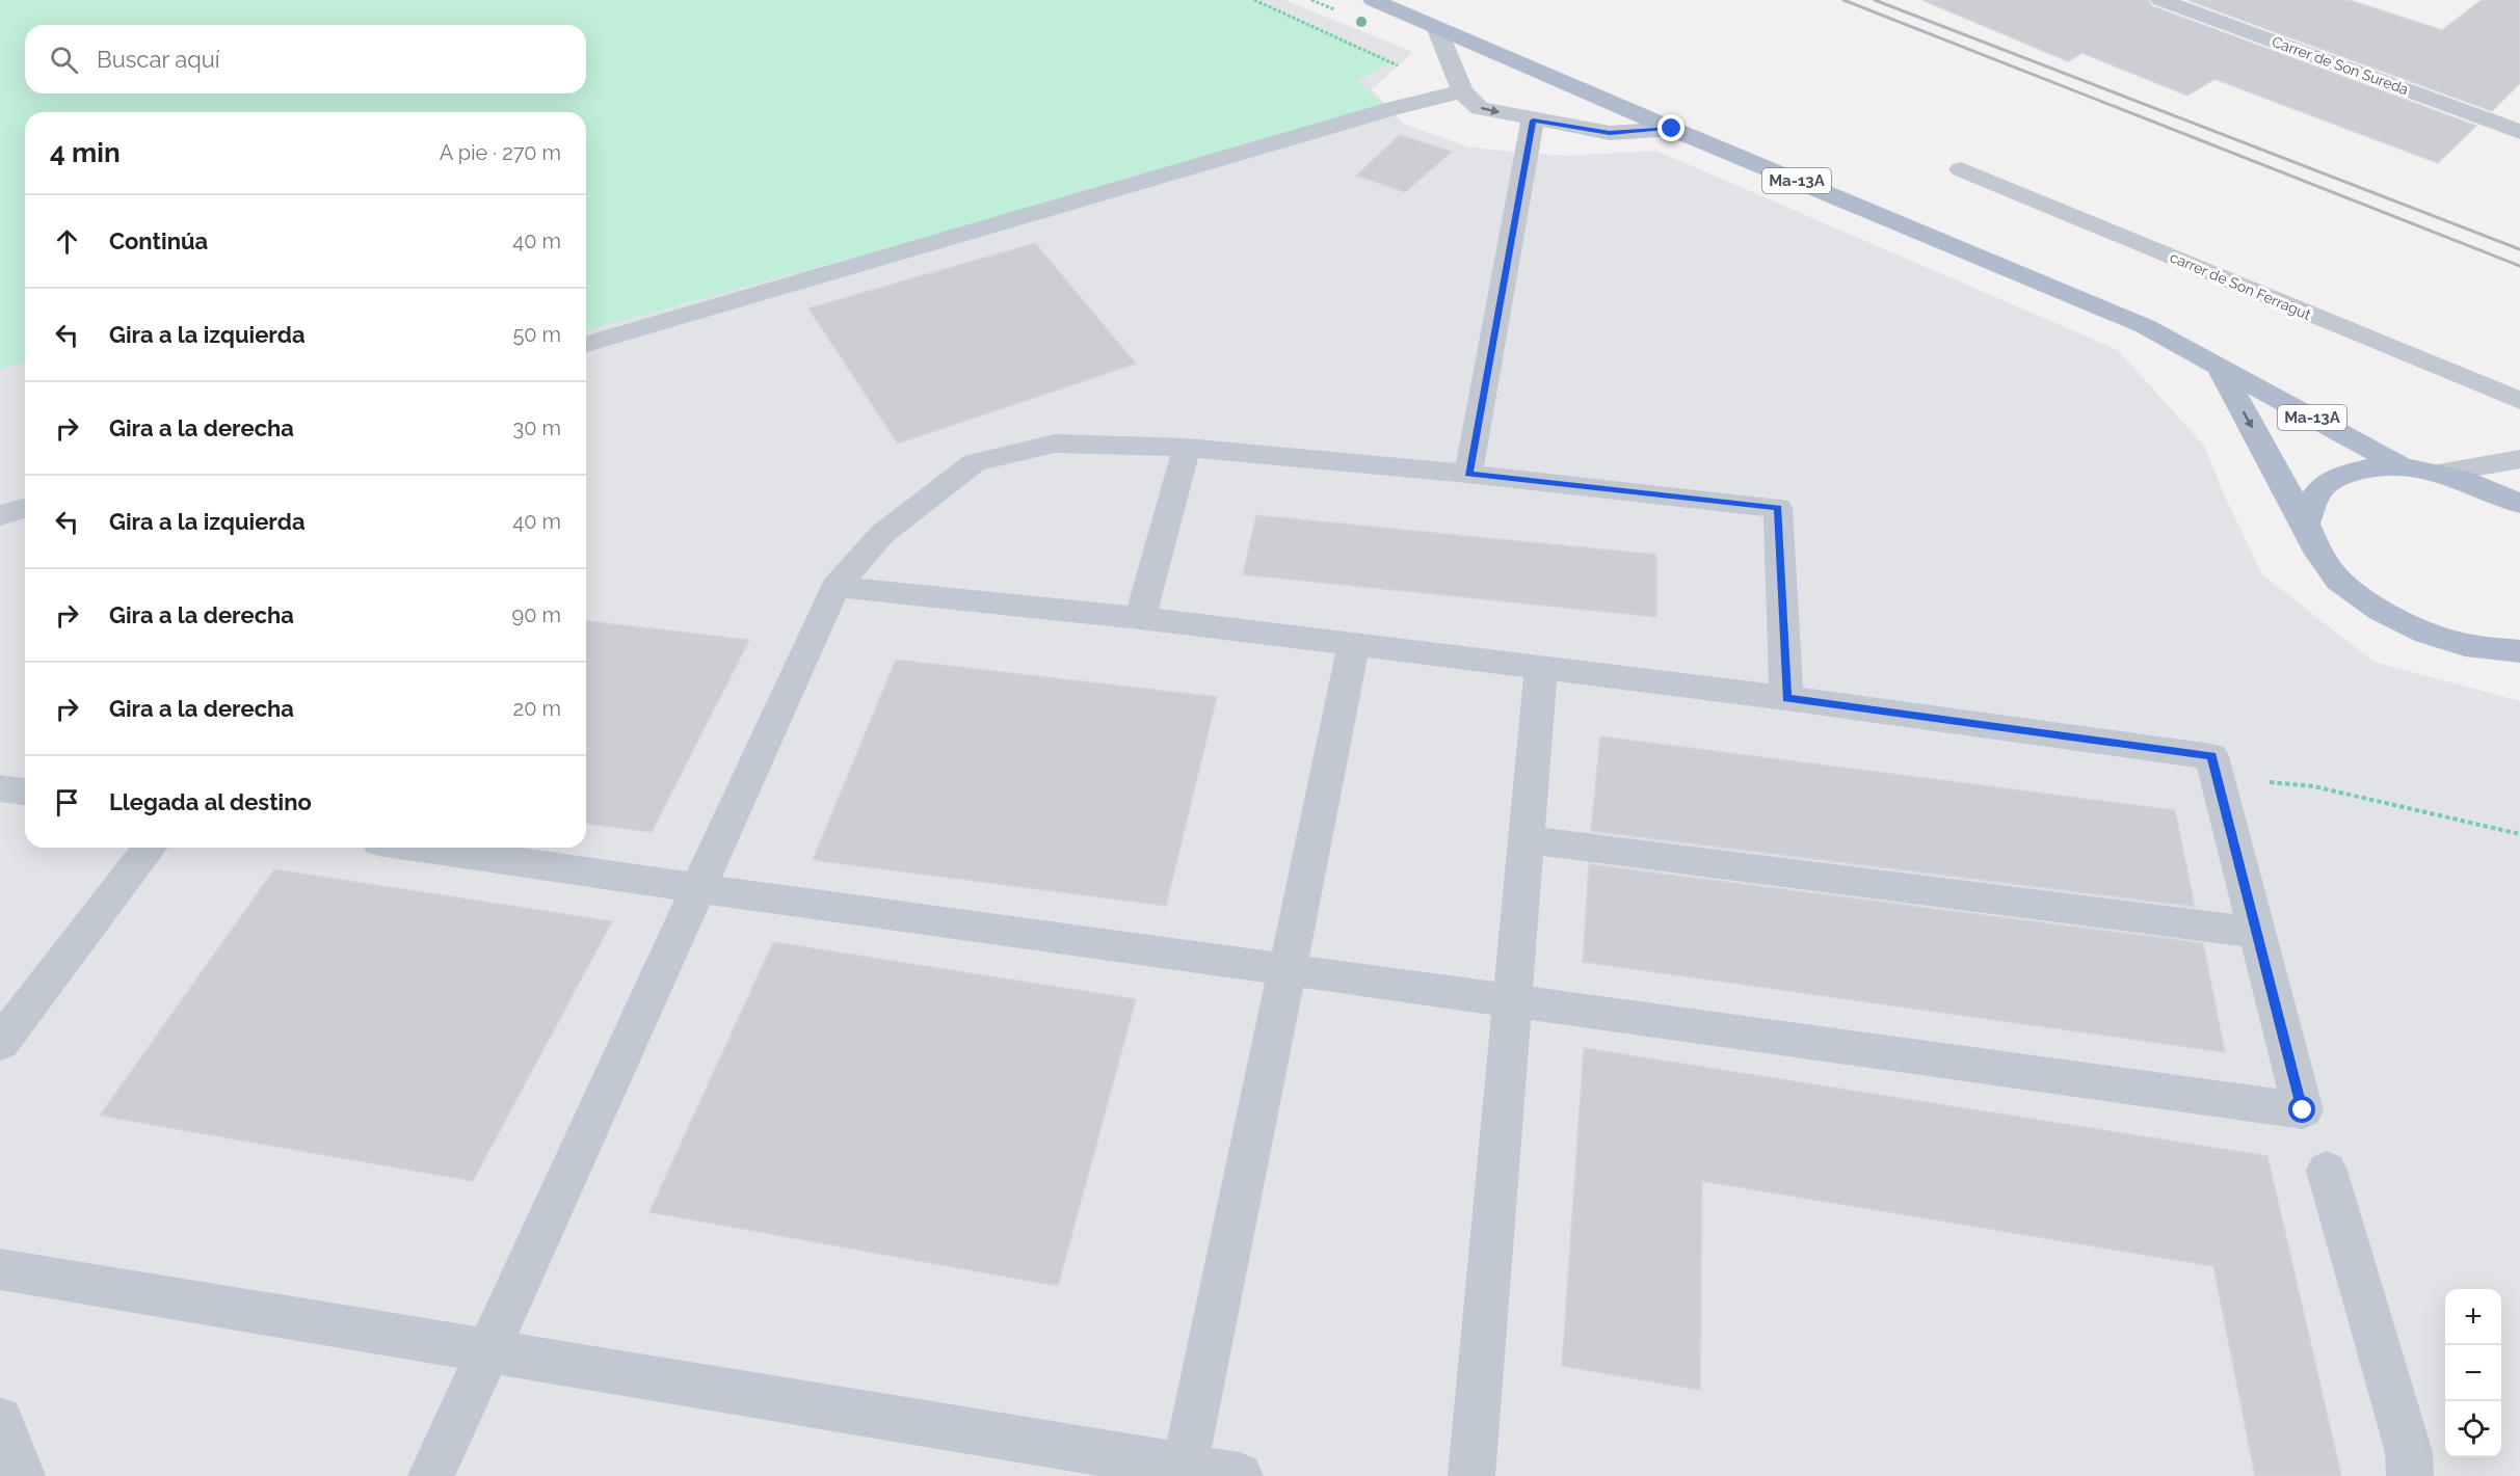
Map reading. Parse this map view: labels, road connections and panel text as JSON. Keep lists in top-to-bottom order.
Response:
{
  "streets": {
    "main road": ["Ma-13A"],
    "street": ["Carrer de Son Sureda", "carrer de Son Ferragut"]
  },
  "page": {
    "search": "Buscar aquí",
    "heading": ["4 min", "A pie · 270 m"],
    "list": [
      ["Continúa", "40 m"],
      ["Gira a la izquierda", "50 m"],
      ["Gira a la derecha", "30 m"],
      ["Gira a la izquierda", "40 m"],
      ["Gira a la derecha", "90 m"],
      ["Gira a la derecha", "20 m"],
      "Llegada al destino"
    ],
    "map_buttons": ["+", "−"]
  }
}
